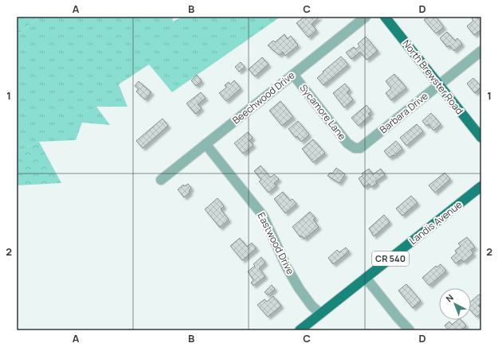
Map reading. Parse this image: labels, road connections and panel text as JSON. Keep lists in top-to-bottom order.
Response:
{
  "streets": {
    "main road": ["North Brewster Road", "Landis Avenue", "CR 540"],
    "street": [
      "Beechwood Drive",
      "Sycamore Lane",
      "Barbara Drive",
      "Eastwood Drive"
    ]
  },
  "crossings": [
    ["North Brewster Road", "Barbara Drive"],
    ["Beechwood Drive", "Sycamore Lane"],
    ["Beechwood Drive", "Eastwood Drive"],
    ["Sycamore Lane", "Barbara Drive"],
    ["Landis Avenue", "Eastwood Drive"]
  ],
  "north": "top left",
  "grid": {
    "columns": [
      "A",
      "B",
      "C",
      "D"
    ],
    "rows": ["1", "2"]
  }
}
